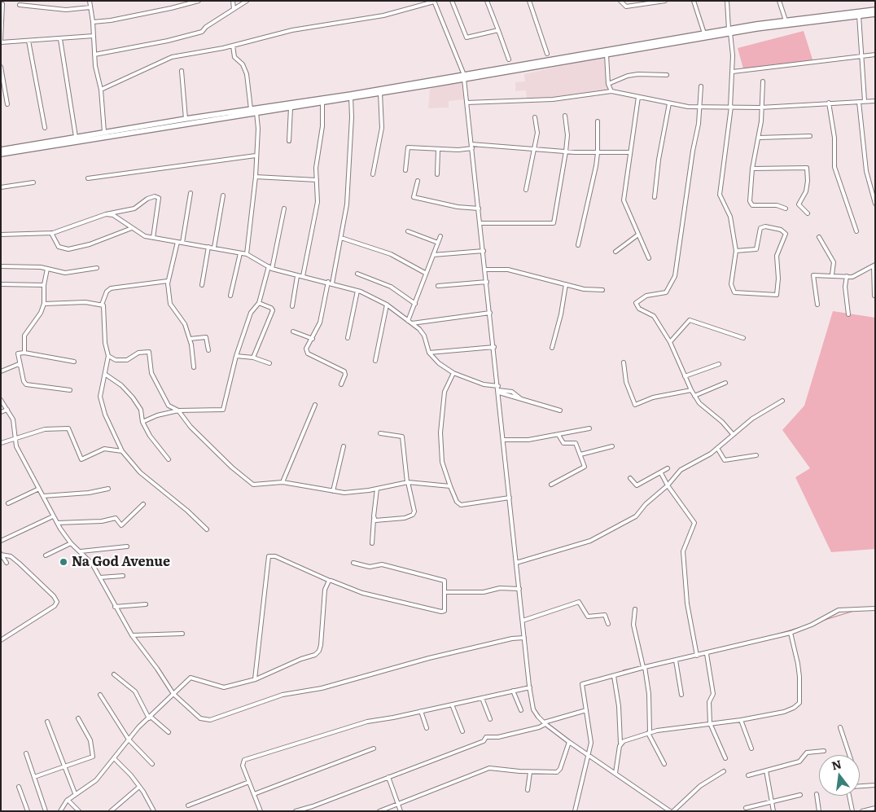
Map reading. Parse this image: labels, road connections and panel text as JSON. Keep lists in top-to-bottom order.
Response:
{
  "places": ["Na God Avenue"],
  "north": "top"
}
